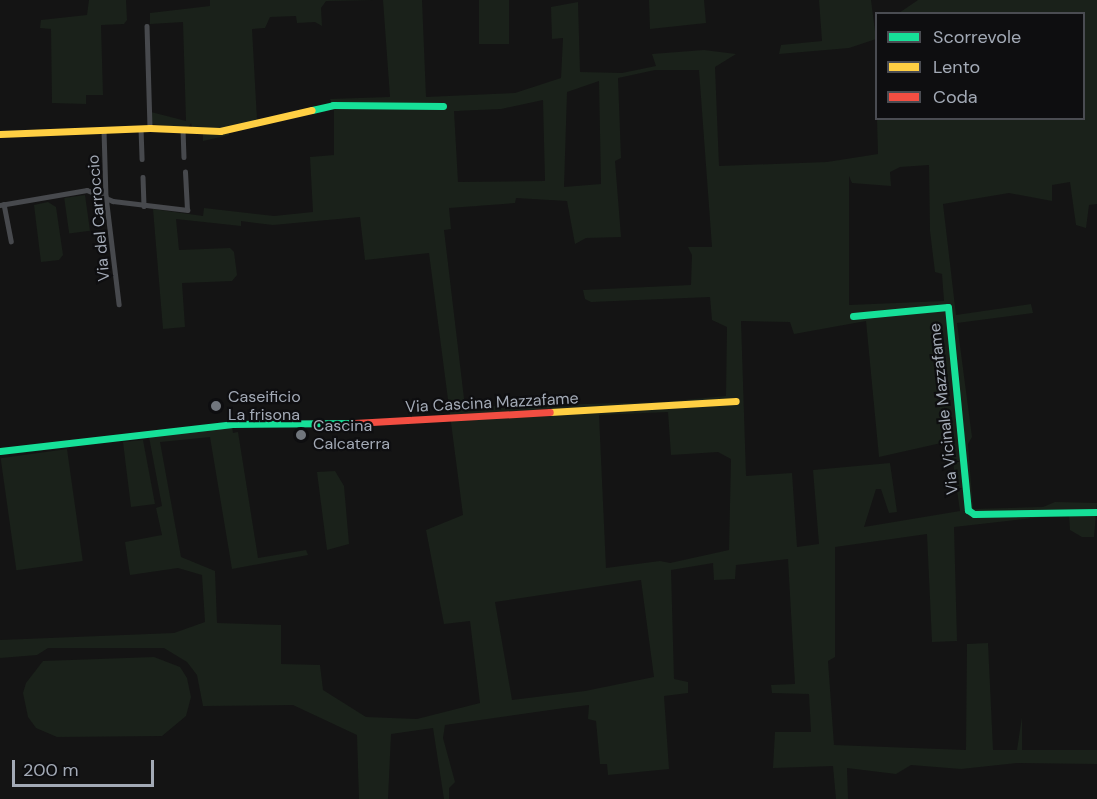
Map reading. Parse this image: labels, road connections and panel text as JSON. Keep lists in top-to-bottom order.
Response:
{
  "streets": {
    "street": ["Via del Carroccio", "Via Cascina Mazzafame", "Via Vicinale Mazzafame"]
  },
  "places": ["Caseificio La frisona", "Cascina Calcaterra"],
  "legend": ["Scorrevole", "Lento", "Coda"],
  "scale_bar": "200 m"
}
